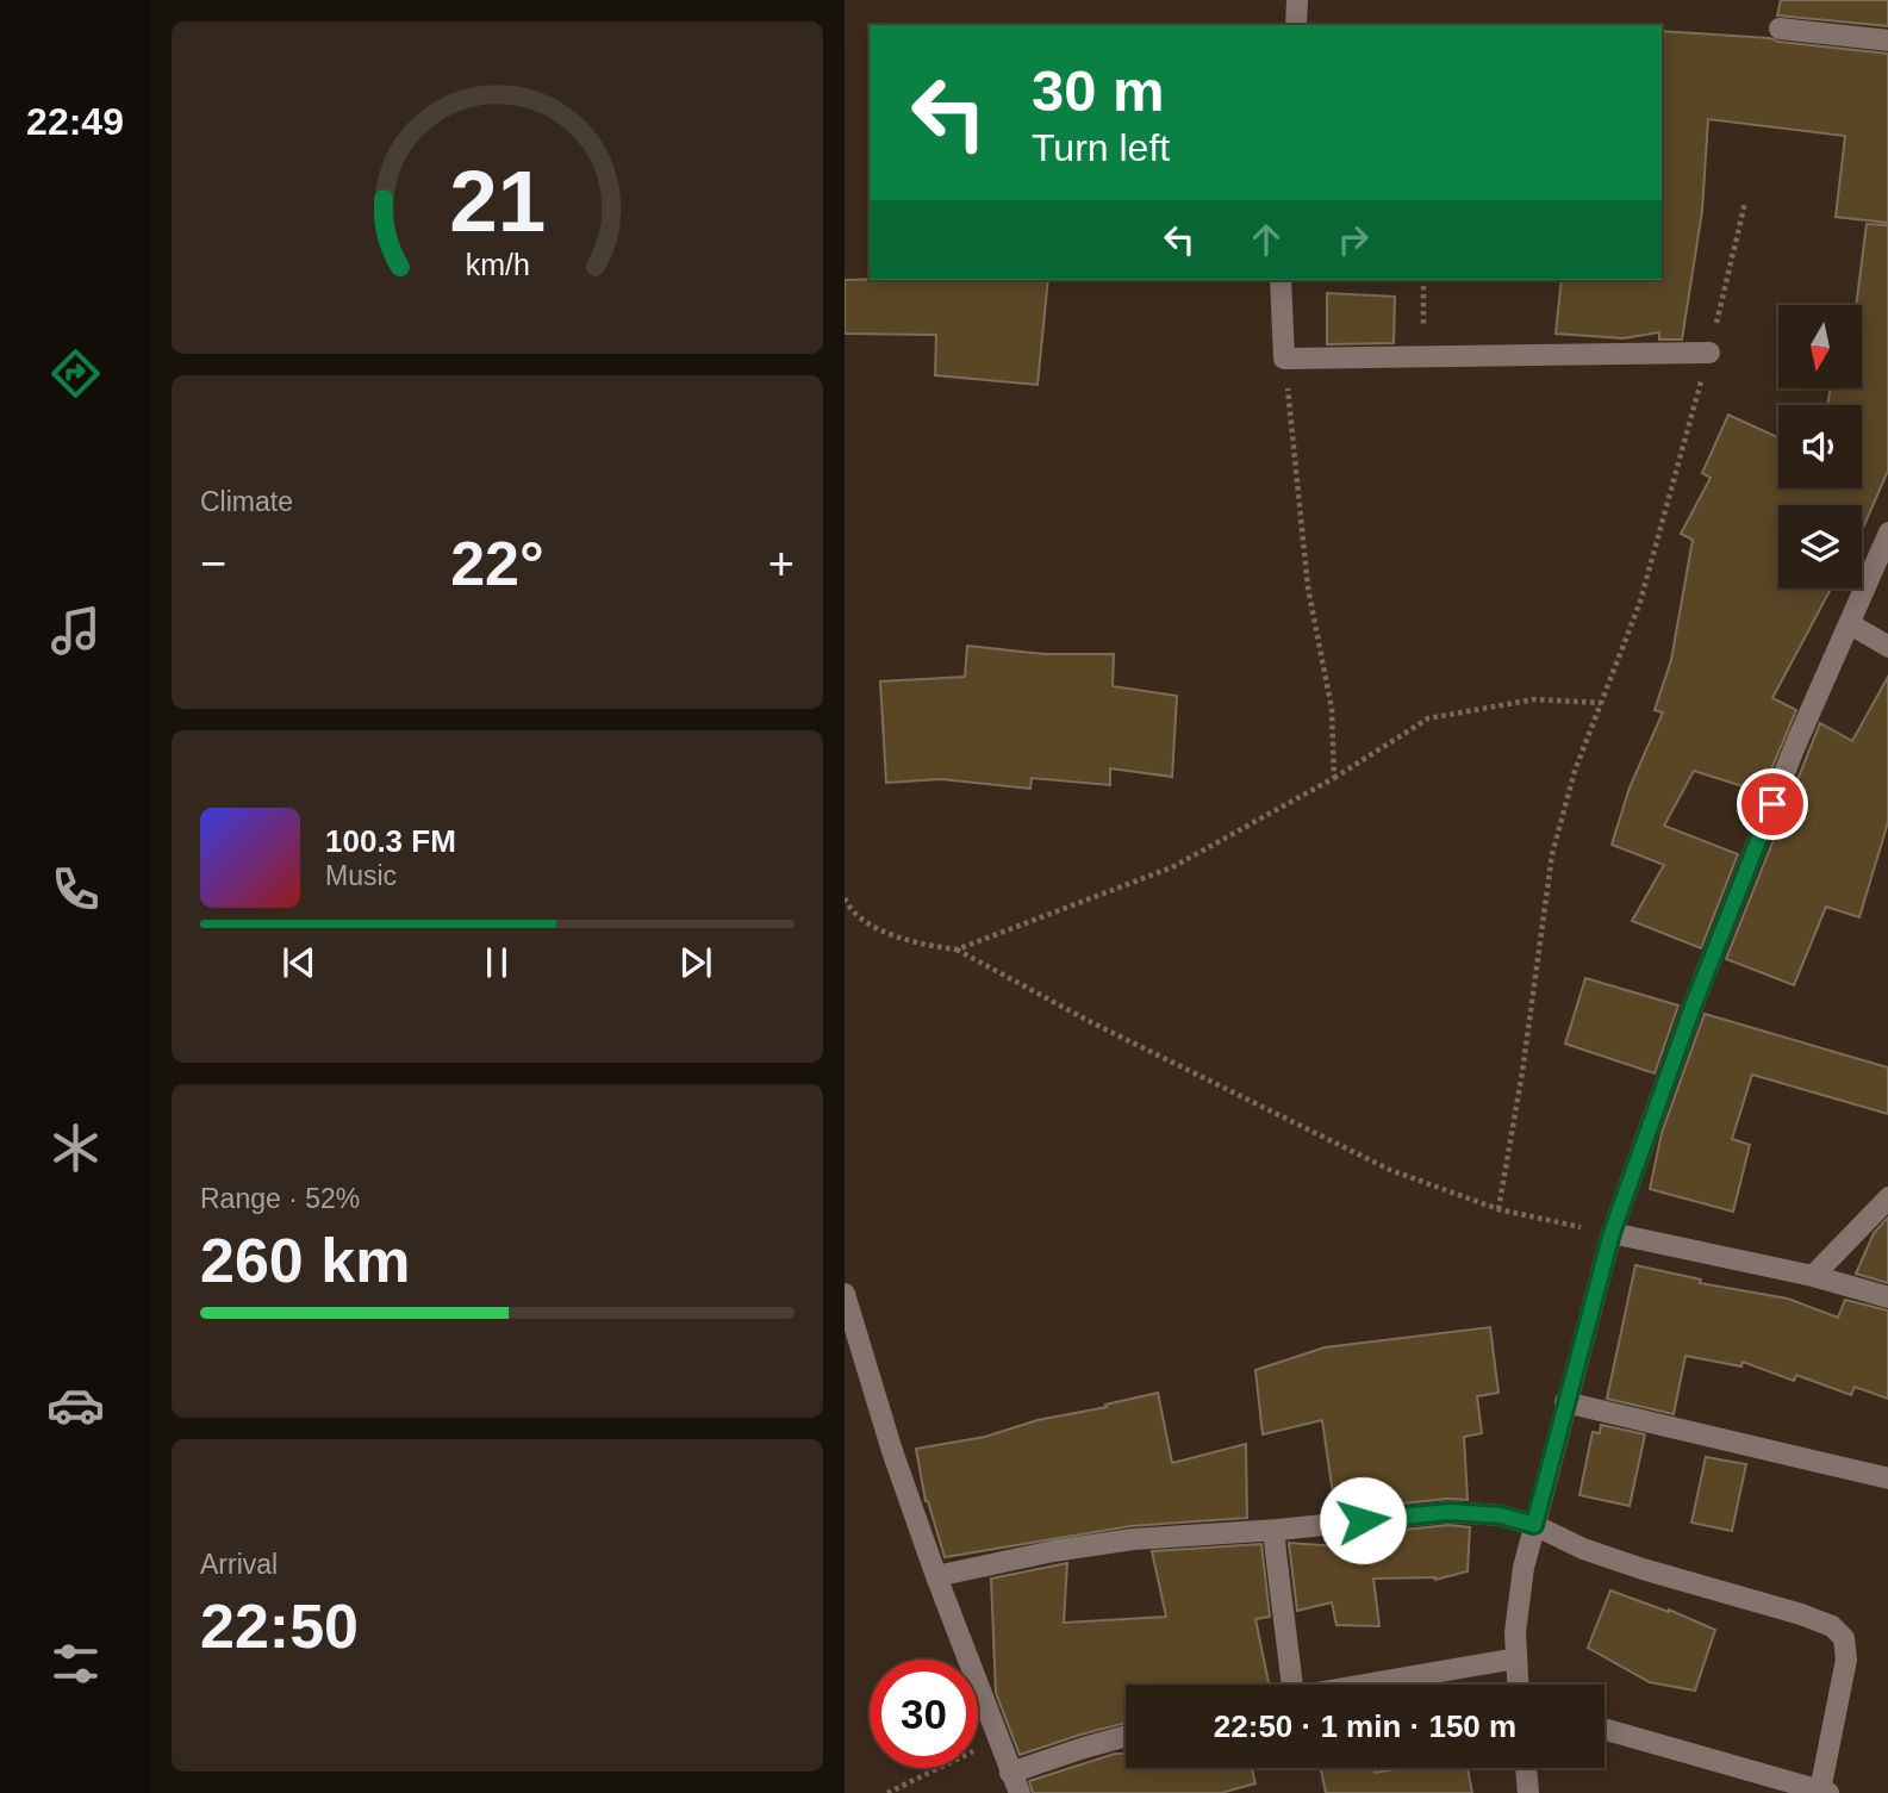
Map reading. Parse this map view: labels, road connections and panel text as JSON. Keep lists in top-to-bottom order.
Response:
{
  "north": "bottom",
  "page": {
    "tabs": "22:49",
    "turn": ["30 m", "Turn left"],
    "tile": [
      "Climate",
      ["Range · 52%", "260 km"],
      ["Arrival", "22:50"]
    ],
    "heat": ["−", "22°", "+"],
    "song": ["100.3 FM", "Music"],
    "limit": "30",
    "trip": "22:50 · 1 min · 150 m",
    "gauge": ["21", "km/h"]
  }
}
